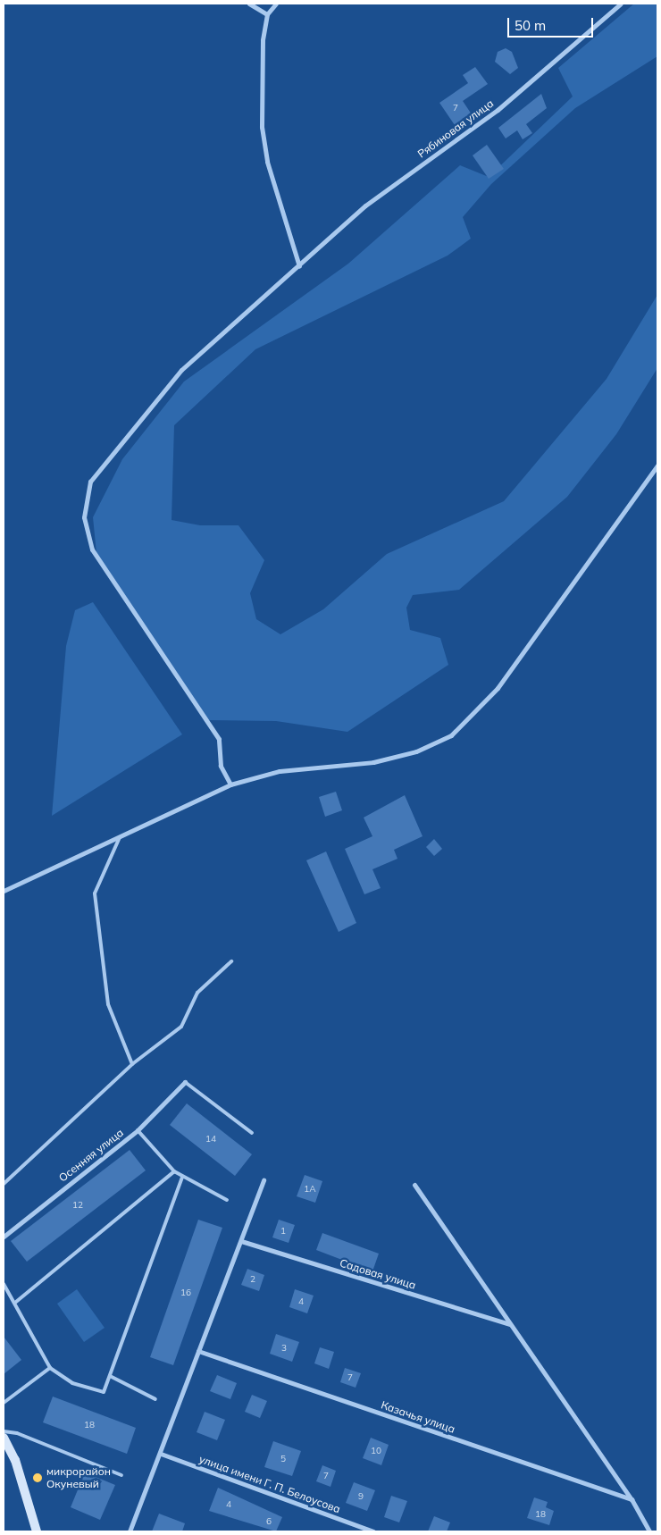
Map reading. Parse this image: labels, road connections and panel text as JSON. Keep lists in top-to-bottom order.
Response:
{
  "streets": {
    "street": [
      "Рябиновая улица",
      "Осенняя улица",
      "Садовая улица",
      "Казачья улица",
      "улица имени Г. П. Белоусова"
    ]
  },
  "places": ["микрорайон Окуневый"],
  "house_numbers": [
    "7",
    "14",
    "1А",
    "12",
    "1",
    "2",
    "16",
    "4",
    "3",
    "7",
    "18",
    "10",
    "5",
    "7",
    "9",
    "4",
    "18",
    "6"
  ],
  "scale_bar": "50 m"
}
